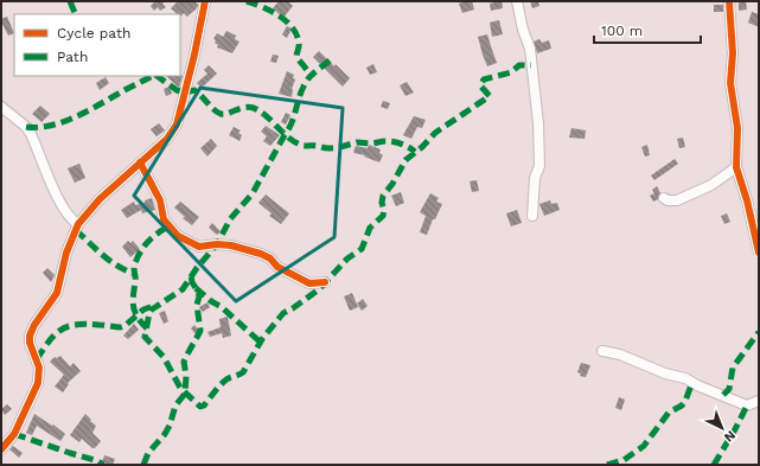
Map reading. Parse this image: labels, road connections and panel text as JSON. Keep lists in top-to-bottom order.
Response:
{
  "legend": ["Cycle path", "Path"],
  "scale_bar": "100 m",
  "north": "bottom right"
}
